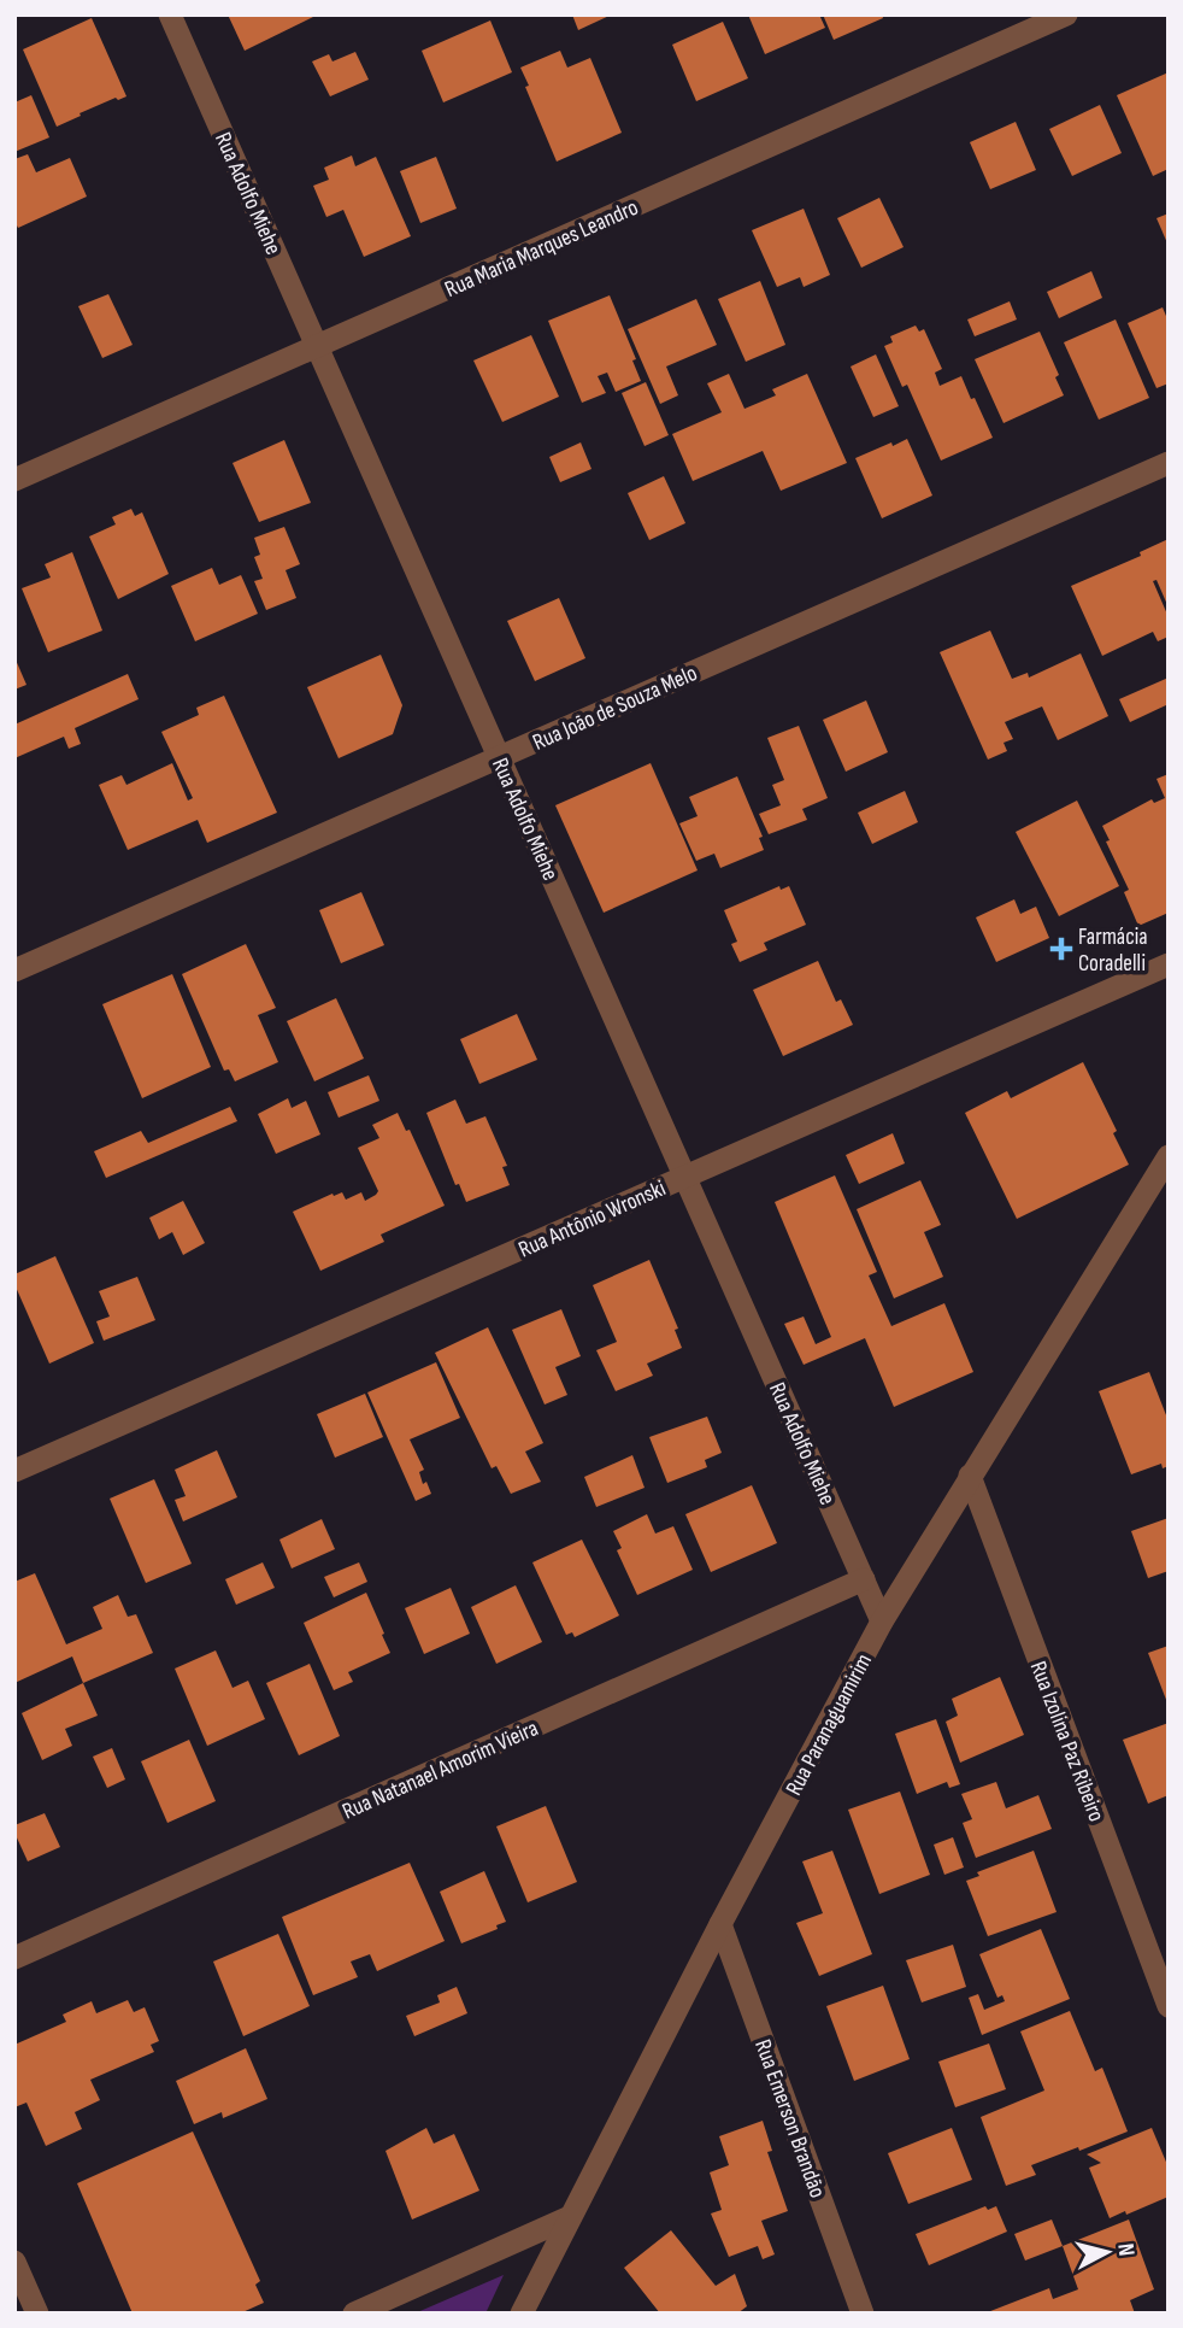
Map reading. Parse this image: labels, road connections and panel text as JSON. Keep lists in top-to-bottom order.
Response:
{
  "streets": {
    "street": [
      "Rua Adolfo Miehe",
      "Rua Maria Marques Leandro",
      "Rua João de Souza Melo",
      "Rua Antônio Wronski",
      "Rua Paranaguamirim",
      "Rua Izolina Paz Ribeiro",
      "Rua Natanael Amorim Vieira",
      "Rua Emerson Brandão"
    ]
  },
  "crossings": [
    ["Rua Adolfo Miehe", "Rua Maria Marques Leandro"],
    ["Rua Adolfo Miehe", "Rua João de Souza Melo"],
    ["Rua Adolfo Miehe", "Rua Antônio Wronski"],
    ["Rua Adolfo Miehe", "Rua Paranaguamirim"],
    ["Rua Adolfo Miehe", "Rua Natanael Amorim Vieira"],
    ["Rua Paranaguamirim", "Rua Izolina Paz Ribeiro"],
    ["Rua Paranaguamirim", "Rua Emerson Brandão"]
  ],
  "places": {
    "health": ["Farmácia Coradelli"]
  },
  "north": "right"
}
